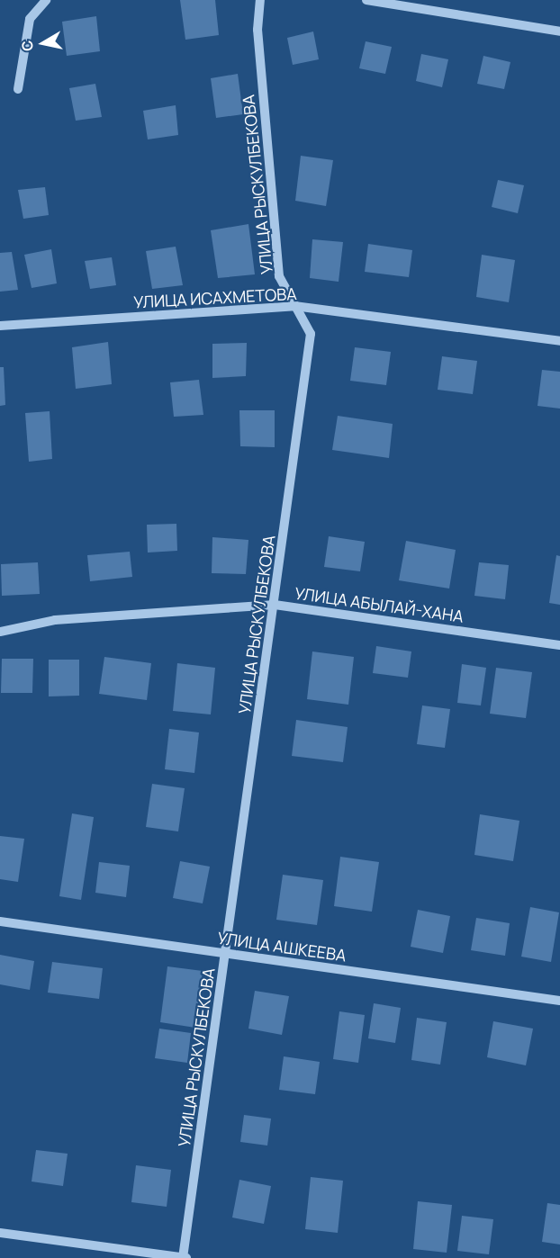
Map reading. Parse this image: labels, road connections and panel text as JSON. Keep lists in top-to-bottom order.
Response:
{
  "streets": {
    "street": [
      "УЛИЦА РЫСКУЛБЕКОВА",
      "УЛИЦА ИСАХМЕТОВА",
      "УЛИЦА АБЫЛАЙ-ХАНА",
      "УЛИЦА АШКЕЕВА"
    ]
  },
  "crossings": [
    ["УЛИЦА РЫСКУЛБЕКОВА", "УЛИЦА ИСАХМЕТОВА"],
    ["УЛИЦА РЫСКУЛБЕКОВА", "УЛИЦА АБЫЛАЙ-ХАНА"],
    ["УЛИЦА РЫСКУЛБЕКОВА", "УЛИЦА АШКЕЕВА"]
  ],
  "north": "left"
}
